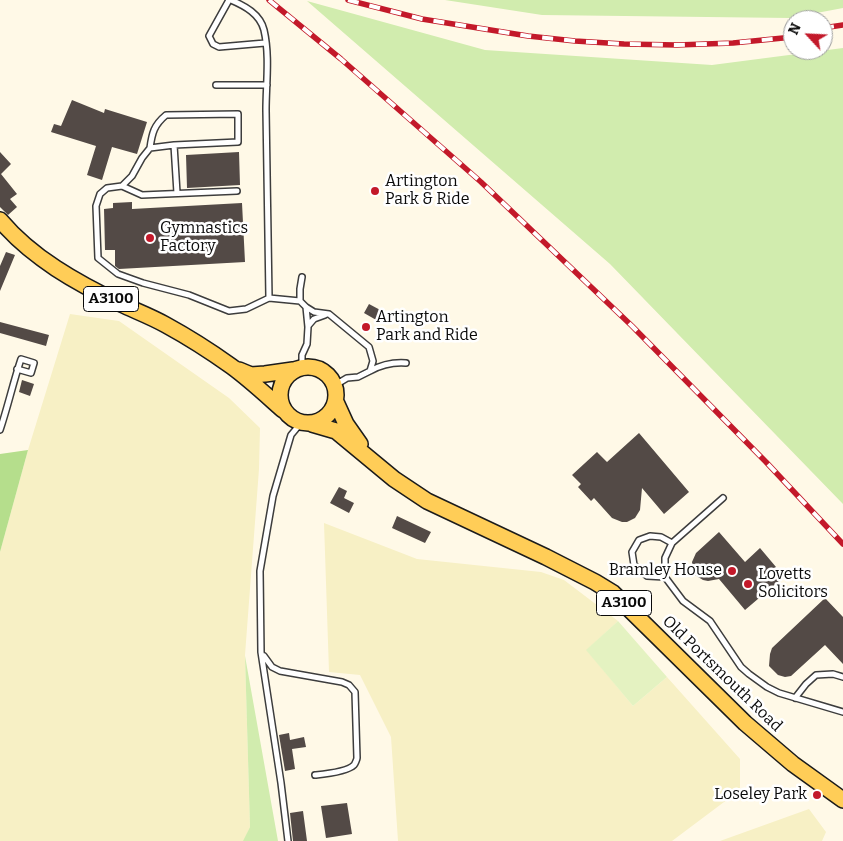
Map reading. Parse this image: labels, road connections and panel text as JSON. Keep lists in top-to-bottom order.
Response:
{
  "streets": {
    "main road": ["A3100", "Old Portsmouth Road"]
  },
  "crossings": [
    ["A3100", "Old Portsmouth Road"]
  ],
  "places": [
    "Artington Park & Ride",
    "Gymnastics Factory",
    "Artington Park and Ride",
    "Bramley House",
    "Lovetts Solicitors",
    "Loseley Park"
  ],
  "north": "top left"
}
